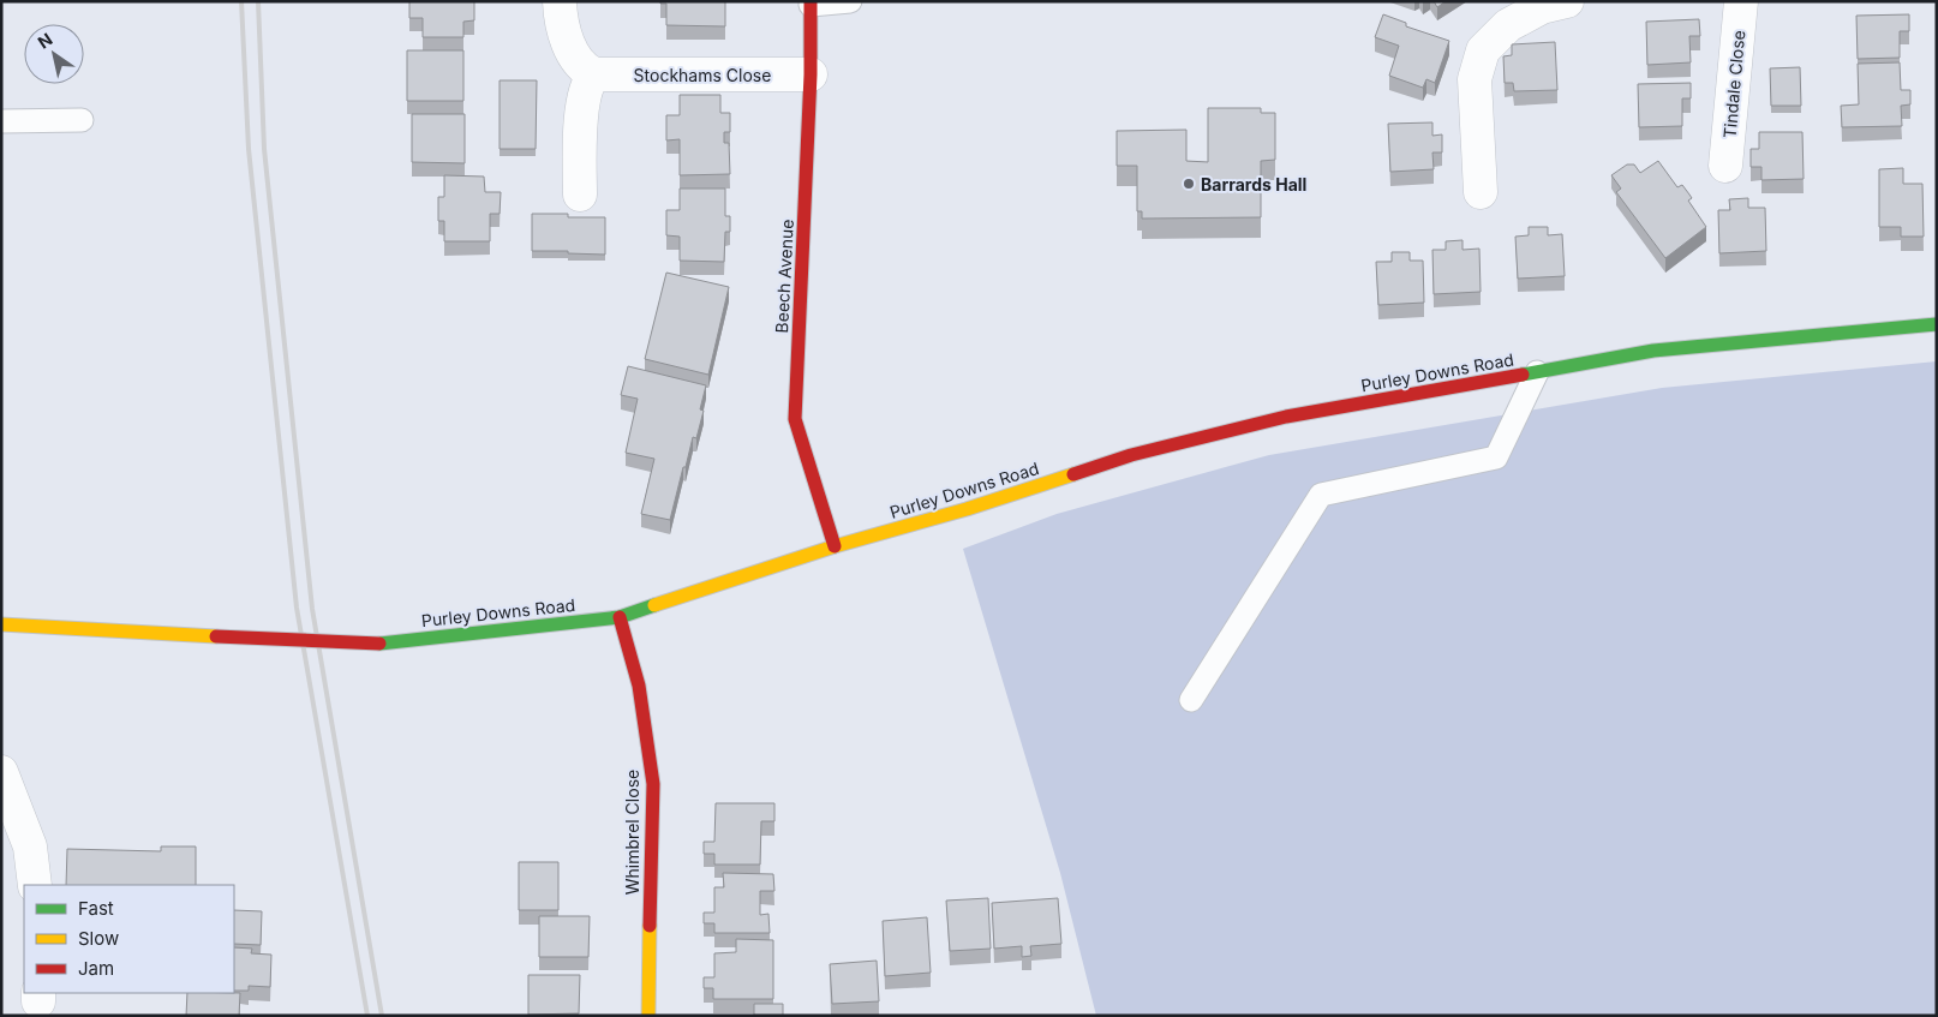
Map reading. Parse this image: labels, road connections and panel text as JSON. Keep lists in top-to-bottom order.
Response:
{
  "streets": {
    "street": [
      "Stockhams Close",
      "Tindale Close",
      "Beech Avenue",
      "Purley Downs Road",
      "Whimbrel Close"
    ]
  },
  "crossings": [
    ["Stockhams Close", "Beech Avenue"],
    ["Beech Avenue", "Purley Downs Road"],
    ["Purley Downs Road", "Whimbrel Close"]
  ],
  "places": ["Barrards Hall"],
  "legend": ["Fast", "Slow", "Jam"],
  "north": "top left"
}
